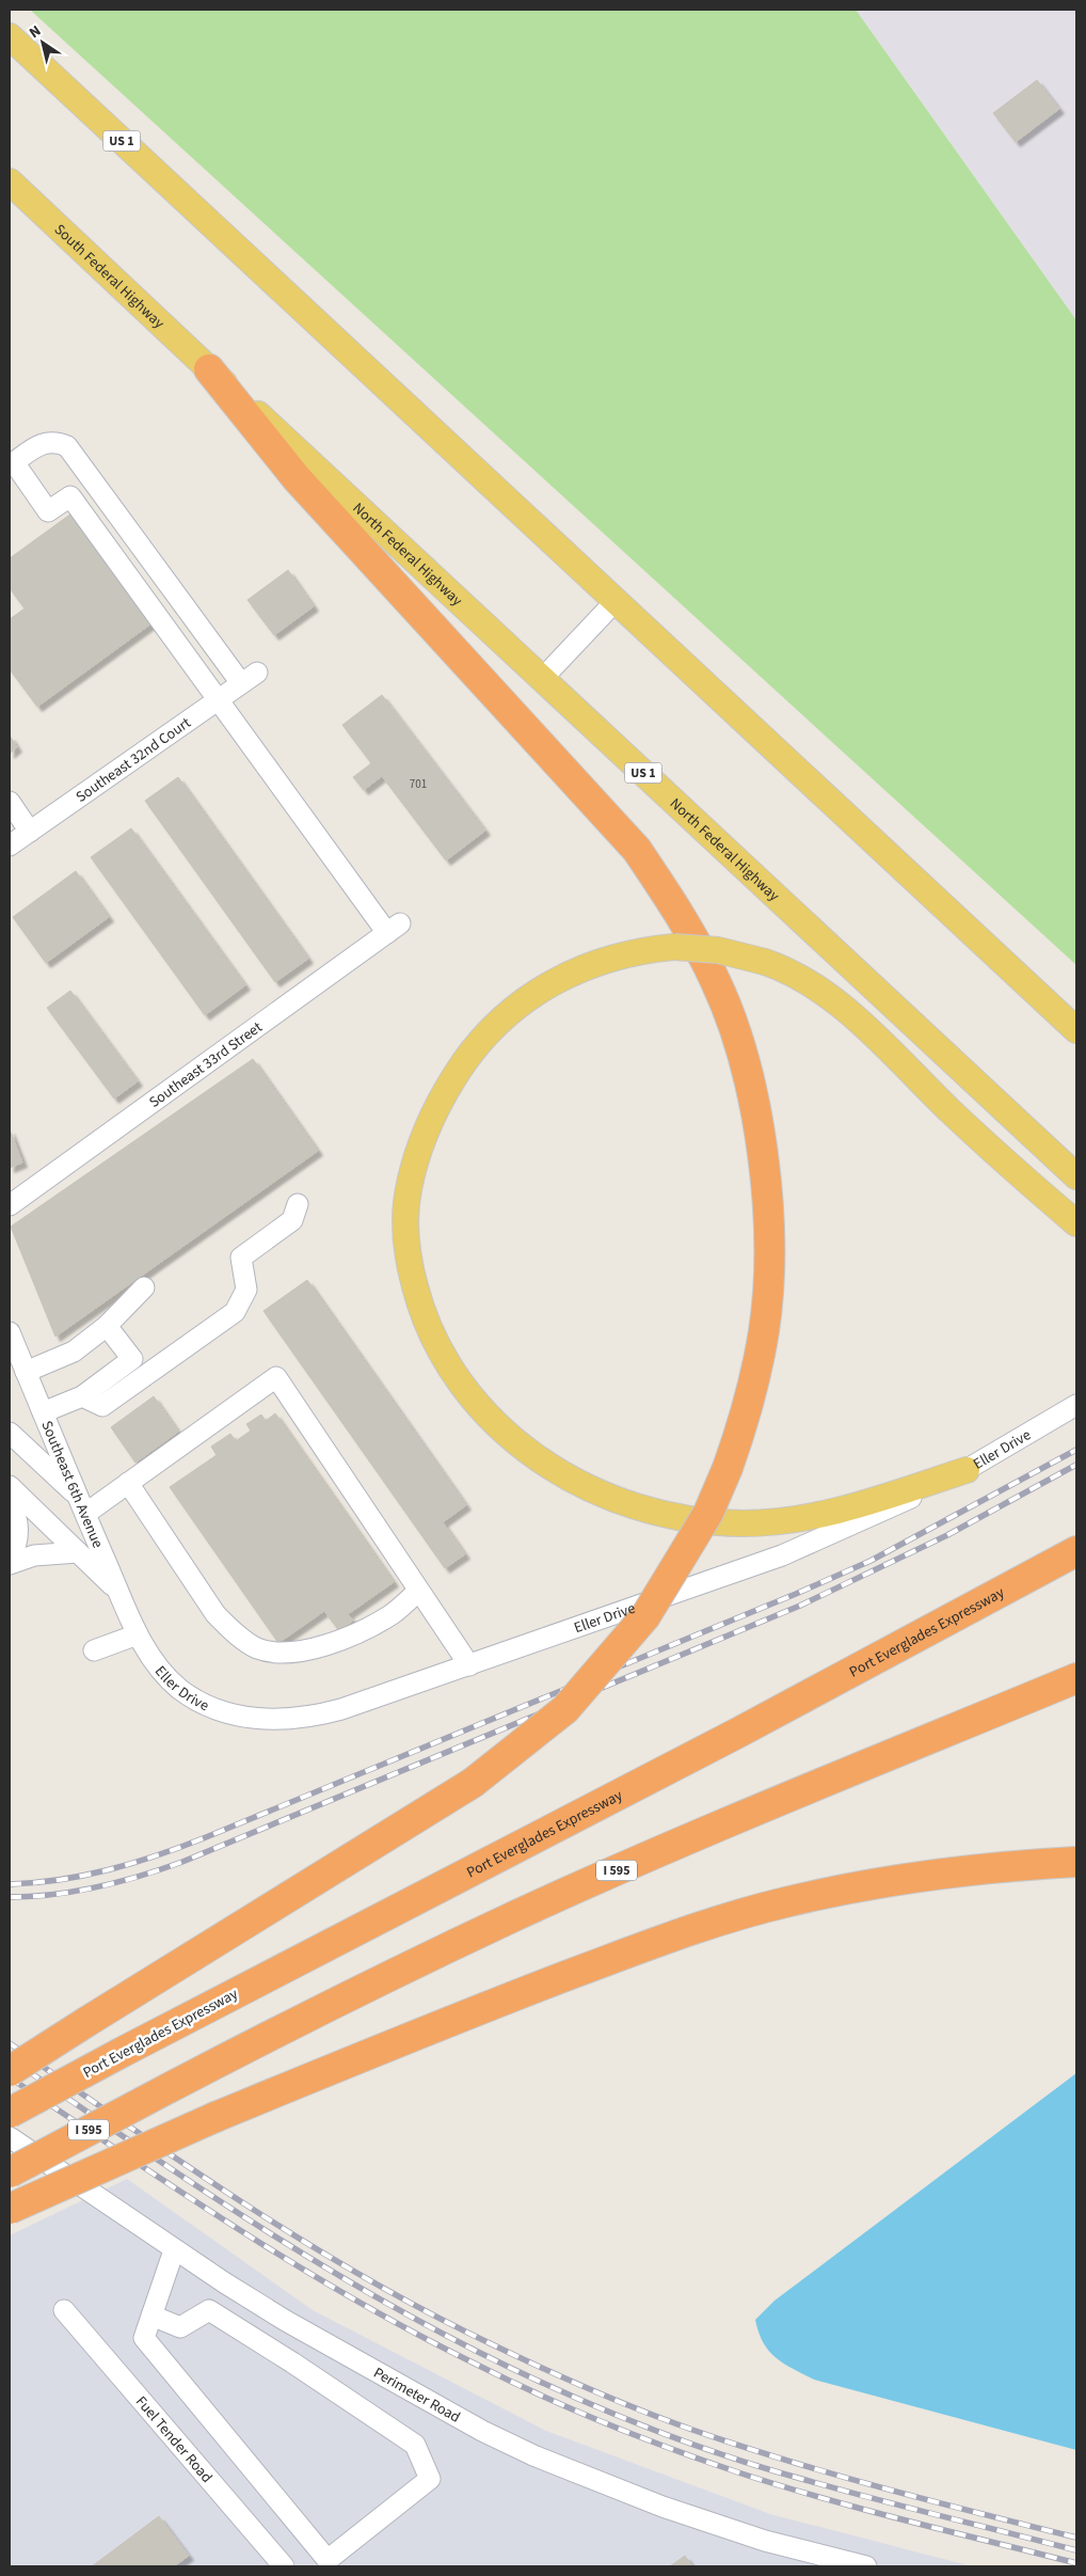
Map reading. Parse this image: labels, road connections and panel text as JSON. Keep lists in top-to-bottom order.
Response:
{
  "streets": {
    "highway": ["Port Everglades Expressway", "I 595"],
    "main road": ["US 1", "South Federal Highway", "North Federal Highway"],
    "street": [
      "Southeast 32nd Court",
      "Southeast 33rd Street",
      "Eller Drive",
      "Southeast 6th Avenue",
      "Perimeter Road",
      "Fuel Tender Road"
    ]
  },
  "crossings": [
    ["South Federal Highway", "North Federal Highway"],
    ["Southeast 32nd Court", "Southeast 33rd Street"],
    ["Eller Drive", "Southeast 6th Avenue"]
  ],
  "house_numbers": ["701"],
  "north": "top left"
}
